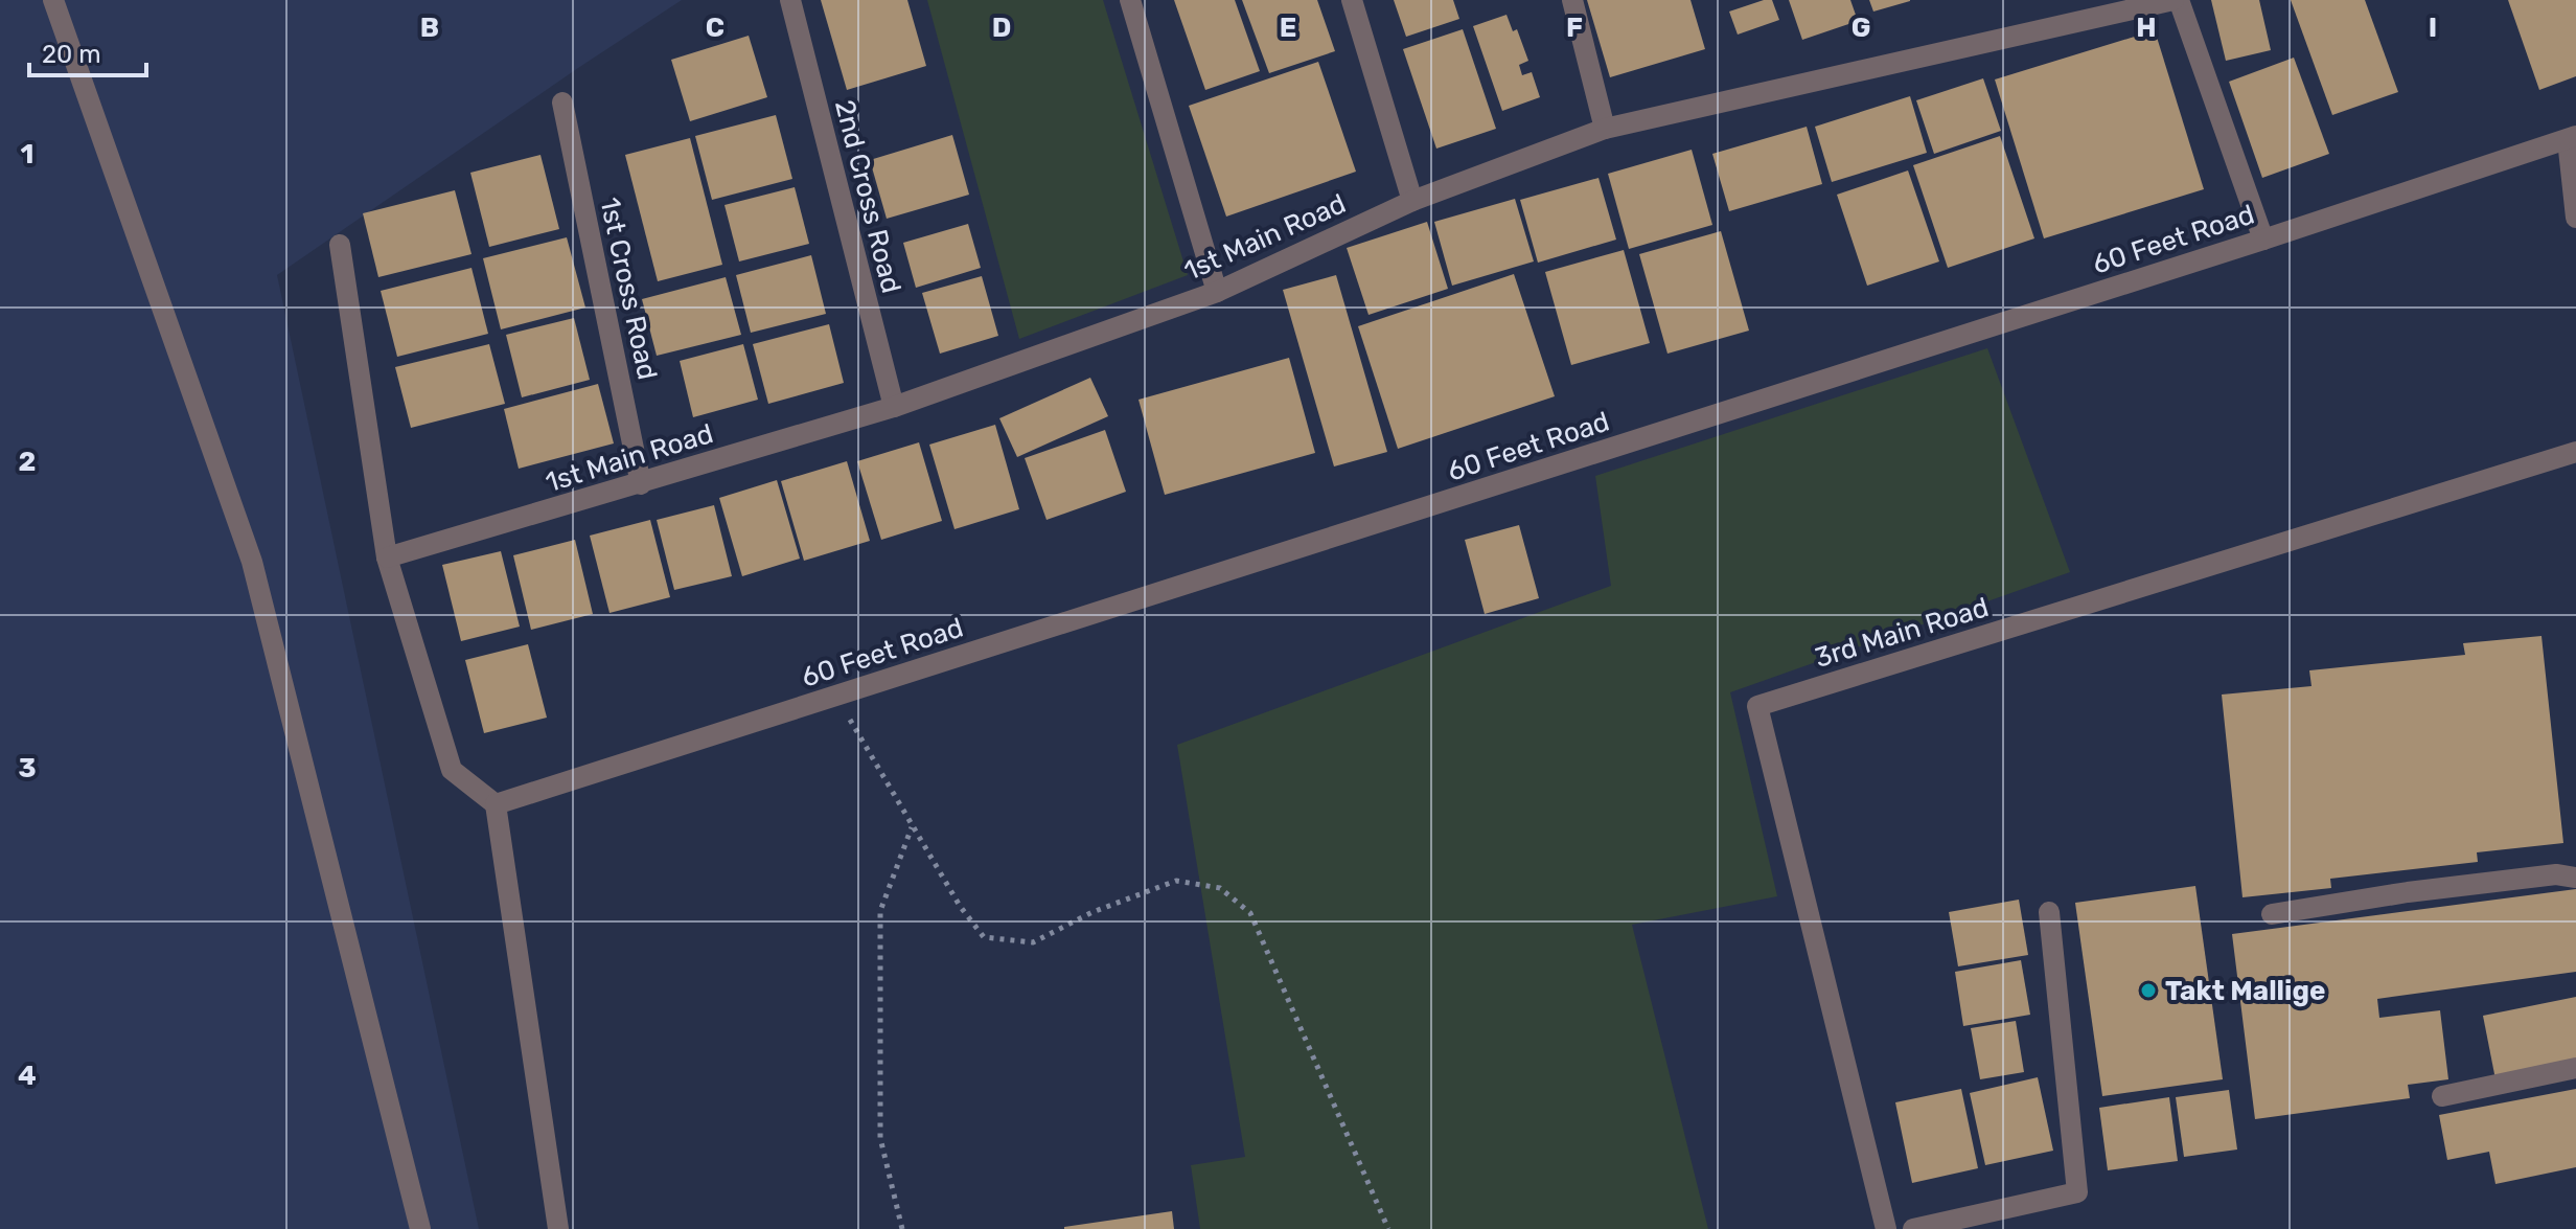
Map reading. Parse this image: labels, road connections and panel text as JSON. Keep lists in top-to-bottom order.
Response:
{
  "streets": {
    "street": [
      "2nd Cross Road",
      "1st Main Road",
      "60 Feet Road",
      "1st Cross Road",
      "3rd Main Road"
    ]
  },
  "crossings": [
    ["2nd Cross Road", "1st Main Road"],
    ["1st Main Road", "1st Cross Road"]
  ],
  "places": ["Takt Mallige"],
  "scale_bar": "20 m",
  "grid": {
    "columns": [
      "B",
      "C",
      "D",
      "E",
      "F",
      "G",
      "H",
      "I"
    ],
    "rows": [
      "1",
      "2",
      "3",
      "4"
    ]
  }
}
